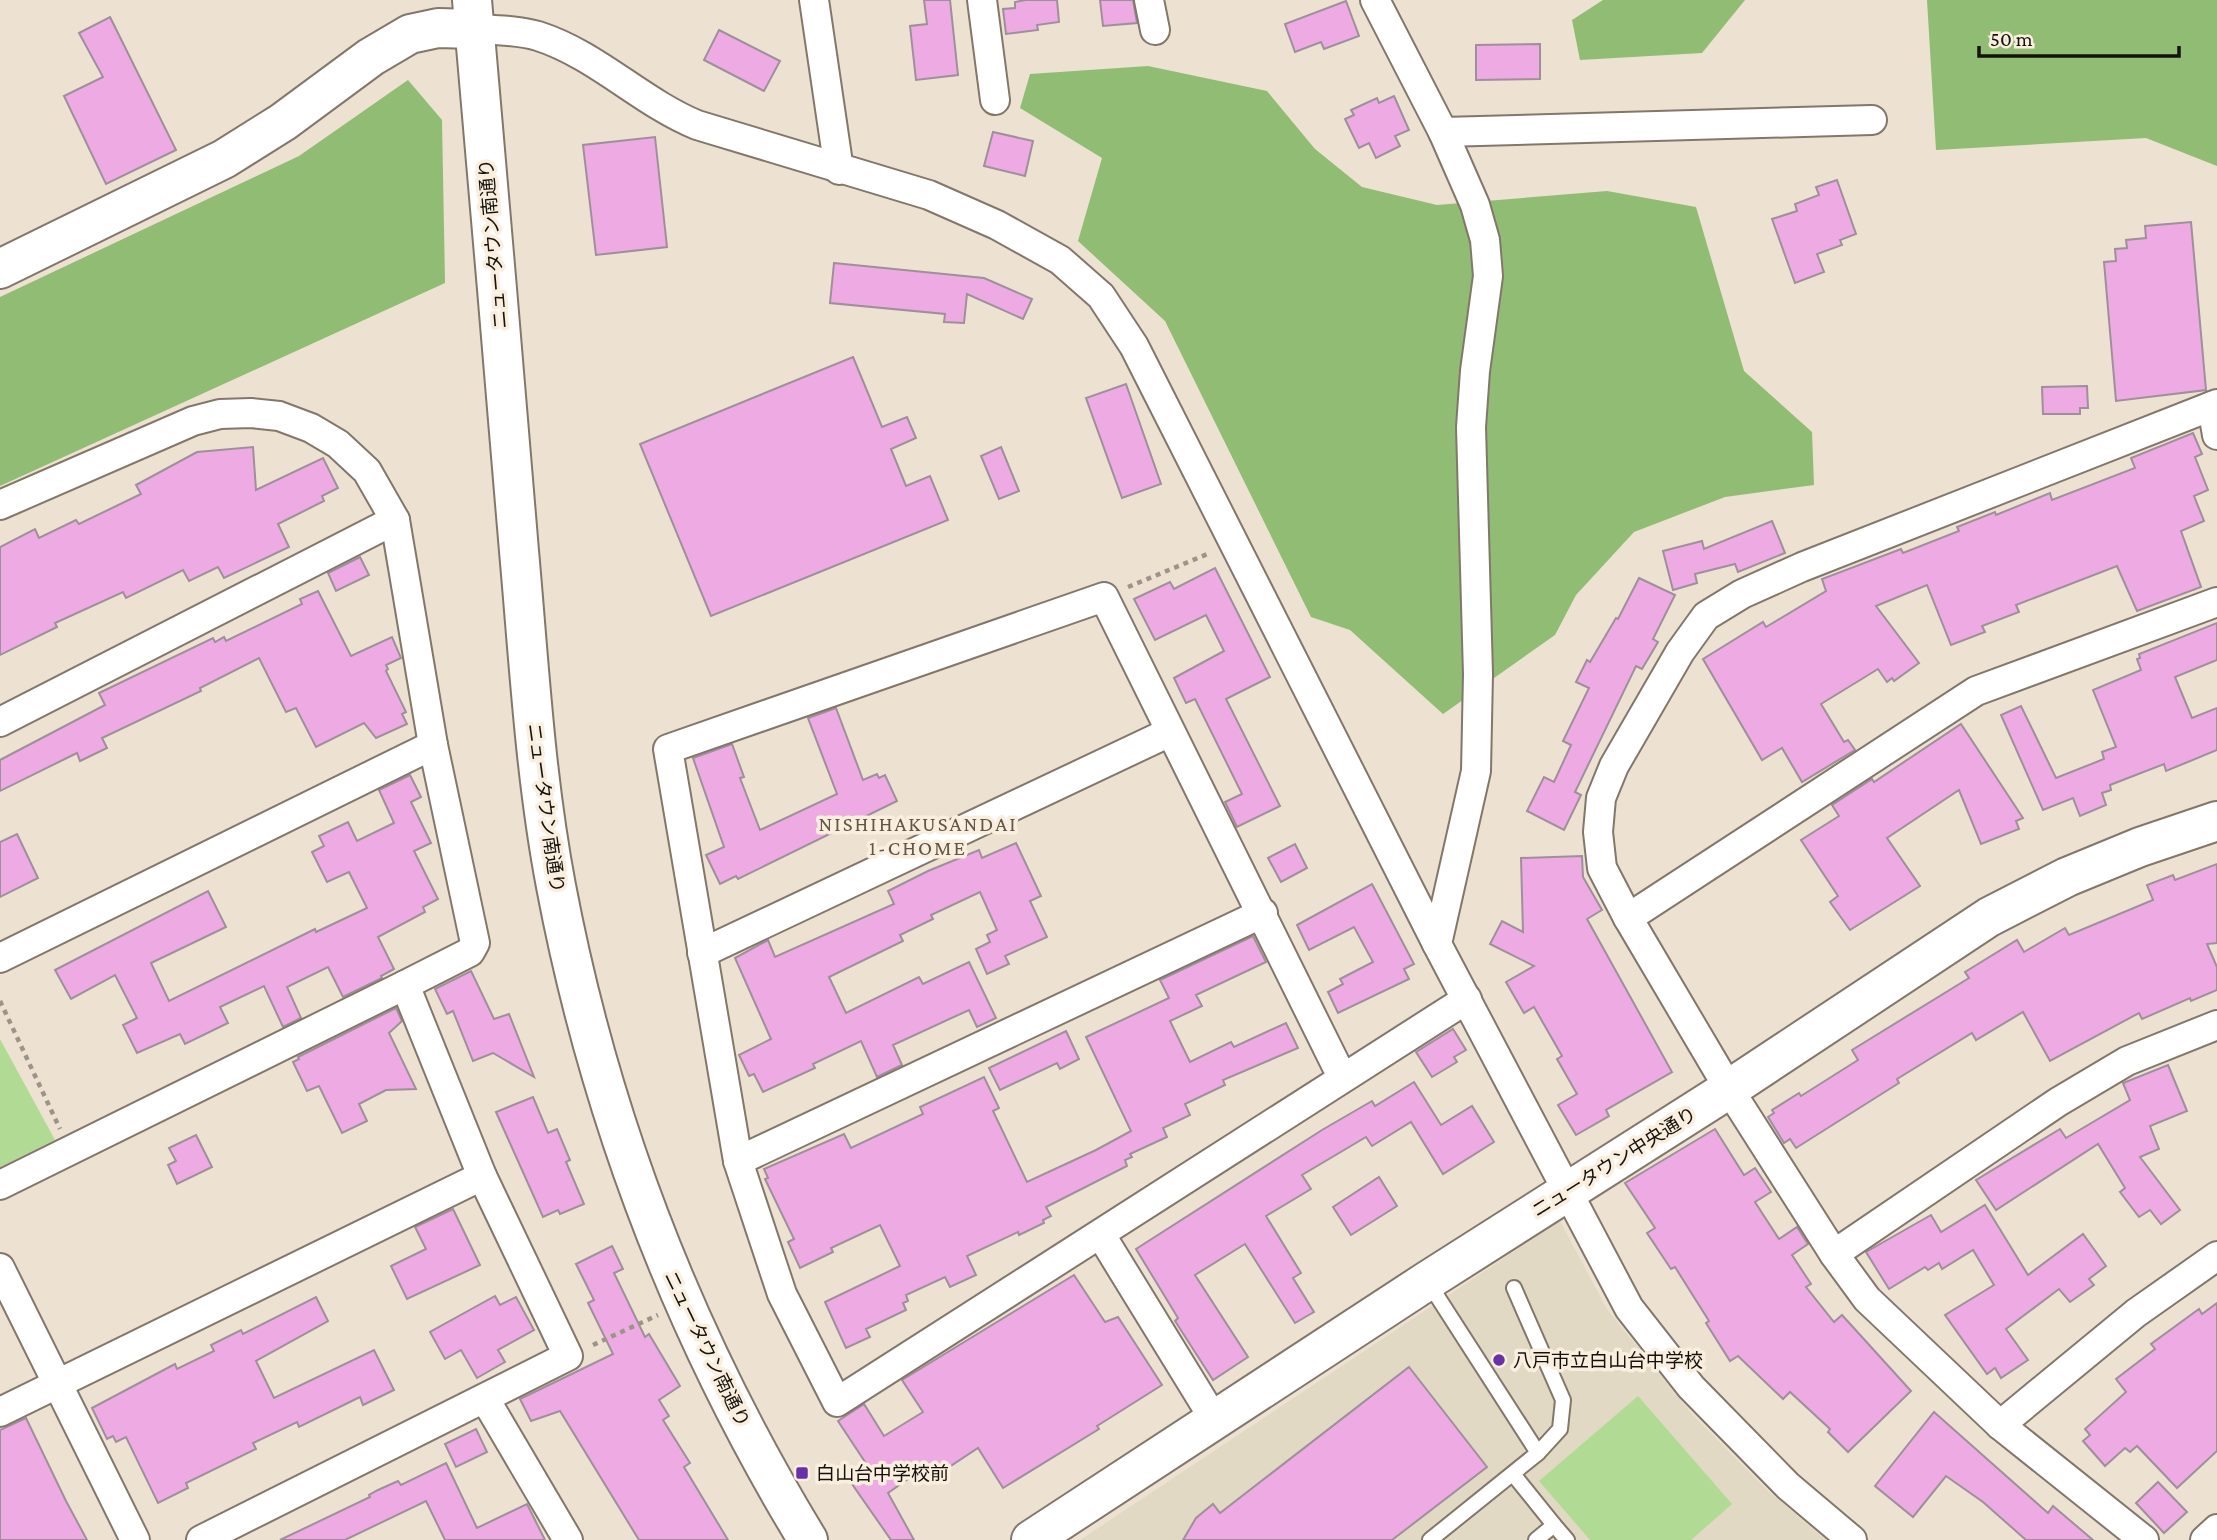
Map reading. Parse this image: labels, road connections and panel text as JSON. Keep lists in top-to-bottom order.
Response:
{
  "streets": {
    "street": ["ニュータウン南通り", "ニュータウン中央通り"]
  },
  "districts": ["NISHIHAKUSANDAI 1-CHOME"],
  "places": {
    "other": ["八戸市立白山台中学校"],
    "transit": ["白山台中学校前"]
  },
  "scale_bar": "50 m"
}
